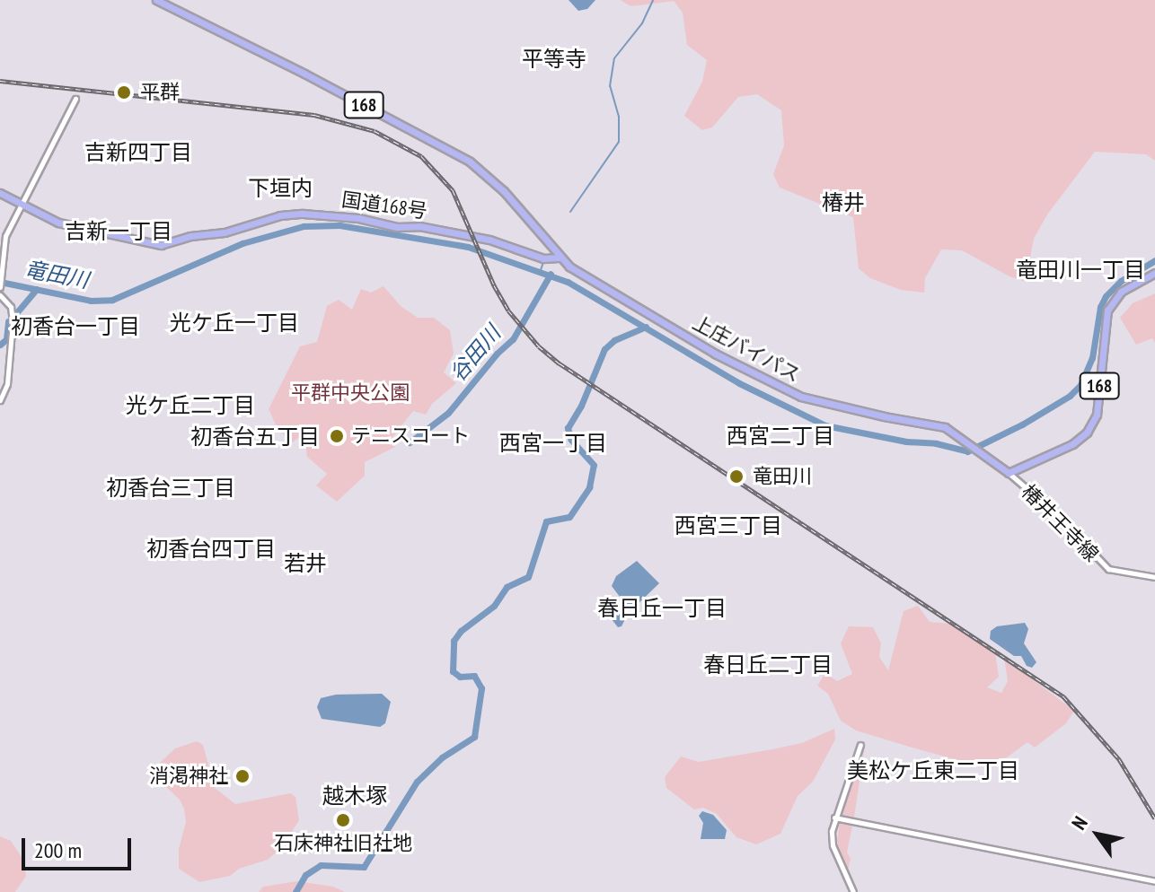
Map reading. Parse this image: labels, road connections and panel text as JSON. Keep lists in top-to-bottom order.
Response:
{
  "streets": {
    "highway": ["168", "国道168号", "上庄バイパス"],
    "street": ["椿井王寺線"]
  },
  "crossings": [
    ["168", "国道168号"],
    ["168", "上庄バイパス"],
    ["168", "椿井王寺線"],
    ["国道168号", "上庄バイパス"],
    ["上庄バイパス", "椿井王寺線"]
  ],
  "districts": [
    "平等寺",
    "吉新四丁目",
    "下垣内",
    "椿井",
    "吉新一丁目",
    "竜田川一丁目",
    "光ケ丘一丁目",
    "初香台一丁目",
    "光ケ丘二丁目",
    "西宮二丁目",
    "初香台五丁目",
    "西宮一丁目",
    "初香台三丁目",
    "西宮三丁目",
    "初香台四丁目",
    "若井",
    "春日丘一丁目",
    "春日丘二丁目",
    "美松ケ丘東二丁目",
    "越木塚"
  ],
  "water": ["竜田川", "谷田川"],
  "parks": ["平群中央公園"],
  "places": [
    "平群",
    "テニスコート",
    "竜田川",
    "消渇神社",
    "石床神社旧社地"
  ],
  "scale_bar": "200 m",
  "north": "top left"
}
